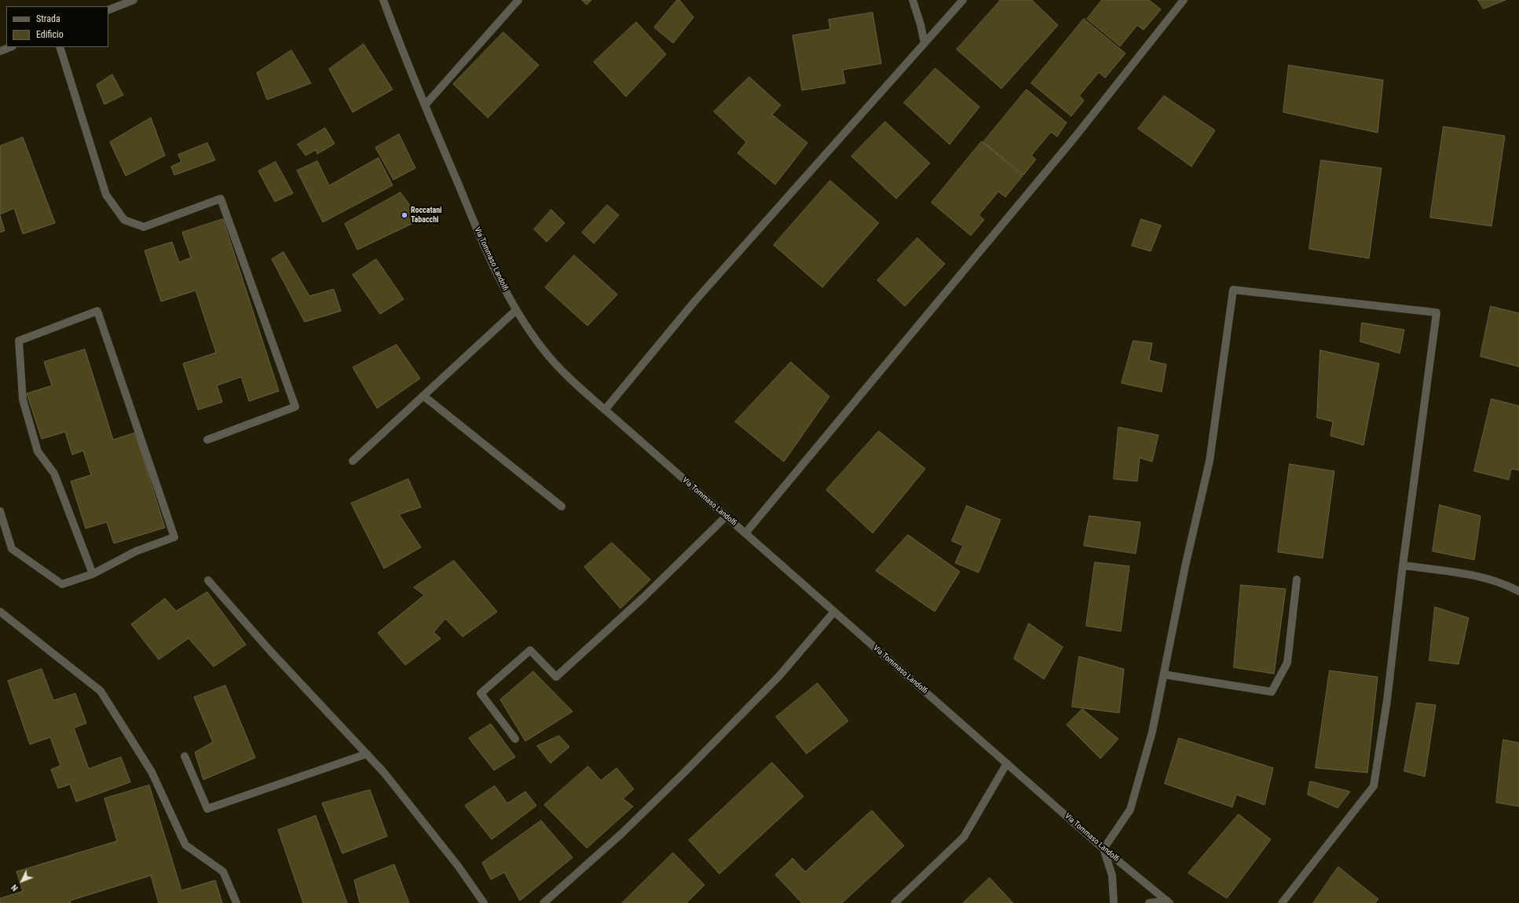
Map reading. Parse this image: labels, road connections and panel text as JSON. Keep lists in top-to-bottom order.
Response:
{
  "streets": {
    "street": ["Via Tommaso Landolfi"]
  },
  "places": ["Roccatani Tabacchi"],
  "legend": ["Strada", "Edificio"],
  "north": "bottom left"
}
